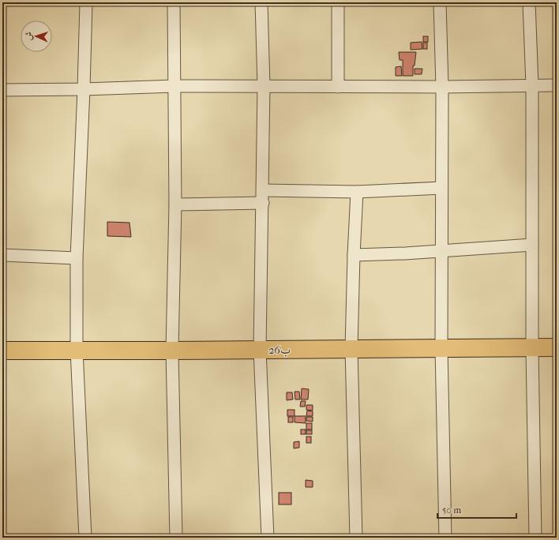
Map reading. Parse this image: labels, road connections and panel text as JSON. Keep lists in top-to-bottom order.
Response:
{
  "streets": {
    "highway": ["26ب"]
  },
  "scale_bar": "50 m",
  "north": "left"
}
